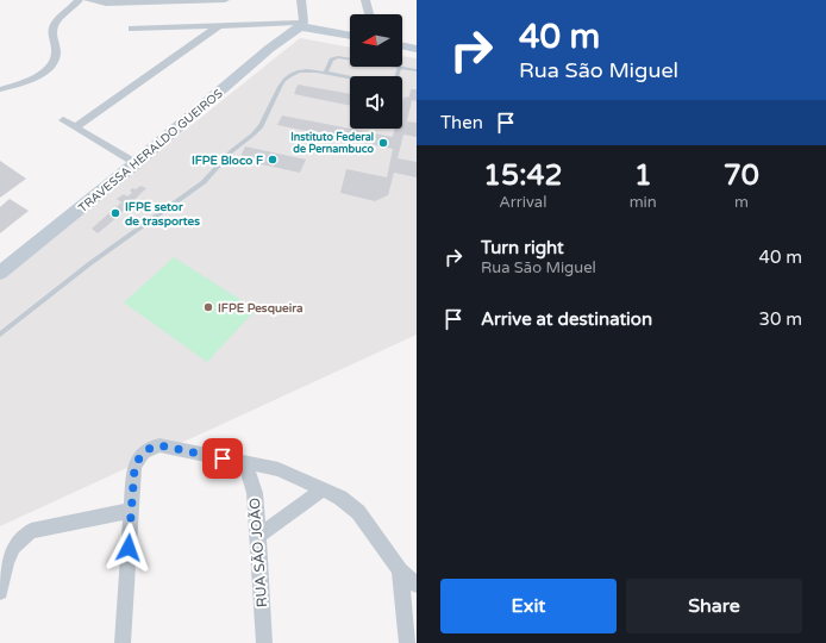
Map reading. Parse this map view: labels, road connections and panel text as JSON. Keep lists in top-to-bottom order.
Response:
{
  "streets": {
    "street": ["TRAVESSA HERALDO GUEIROS", "RUA SÃO JOÃO"]
  },
  "places": [
    "Instituto Federal de Pernambuco",
    "IFPE Bloco F",
    "IFPE setor de trasportes",
    "IFPE Pesqueira"
  ],
  "north": "left",
  "page": {
    "turn": ["40 m", "Rua São Miguel"],
    "then": "Then",
    "eta": [
      "15:42",
      "Arrival",
      "1",
      "min",
      "70",
      "m"
    ],
    "list": [
      {
        "name": "Turn right",
        "note": "Rua São Miguel",
        "value": "40 m"
      },
      {
        "name": "Arrive at destination",
        "value": "30 m"
      }
    ],
    "buttons": ["Exit", "Share"]
  }
}
